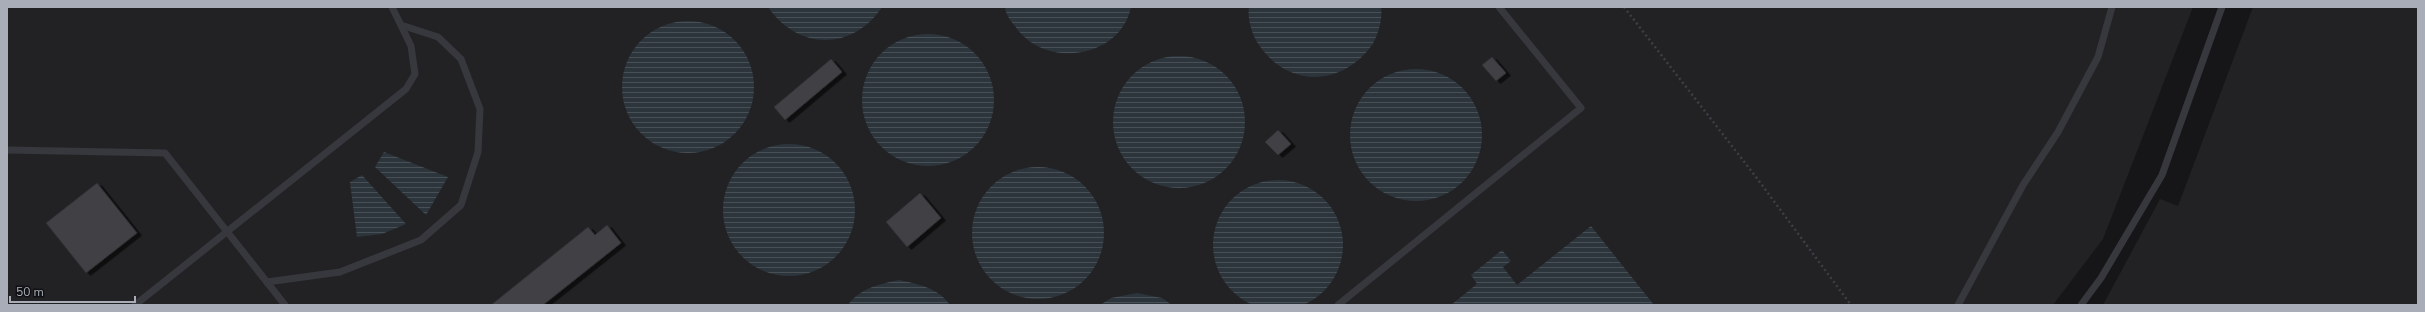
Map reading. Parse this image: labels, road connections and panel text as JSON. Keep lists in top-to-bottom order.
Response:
{
  "scale_bar": "50 m"
}
